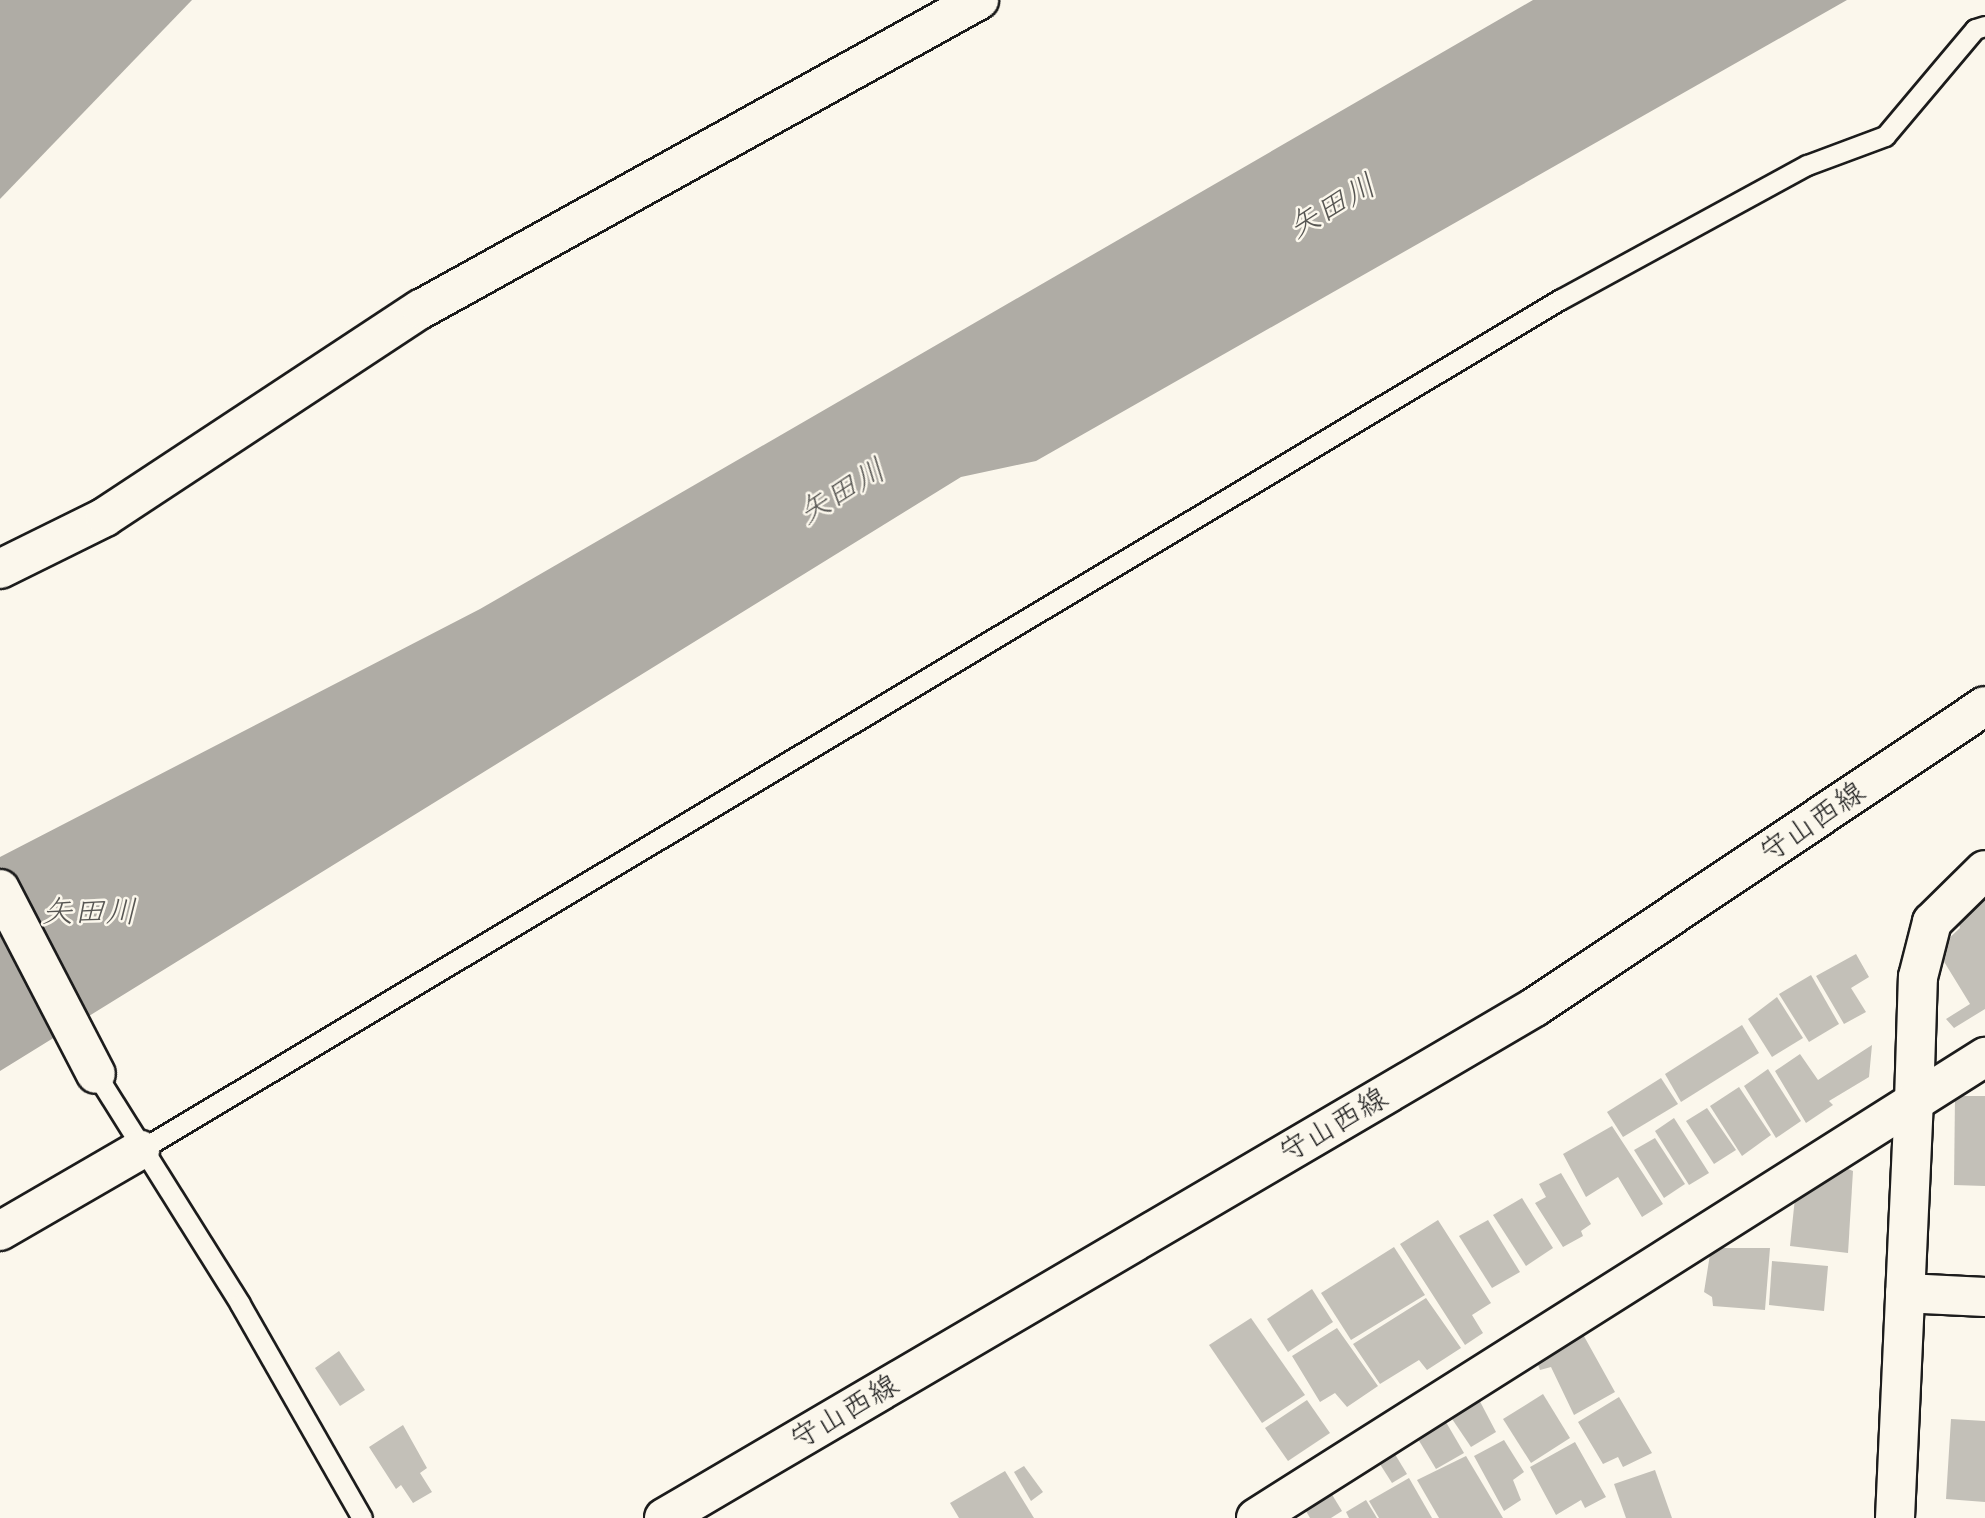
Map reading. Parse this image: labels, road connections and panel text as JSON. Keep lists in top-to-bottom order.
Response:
{
  "streets": {
    "street": ["守山西線"]
  },
  "water": ["矢田川"]
}
